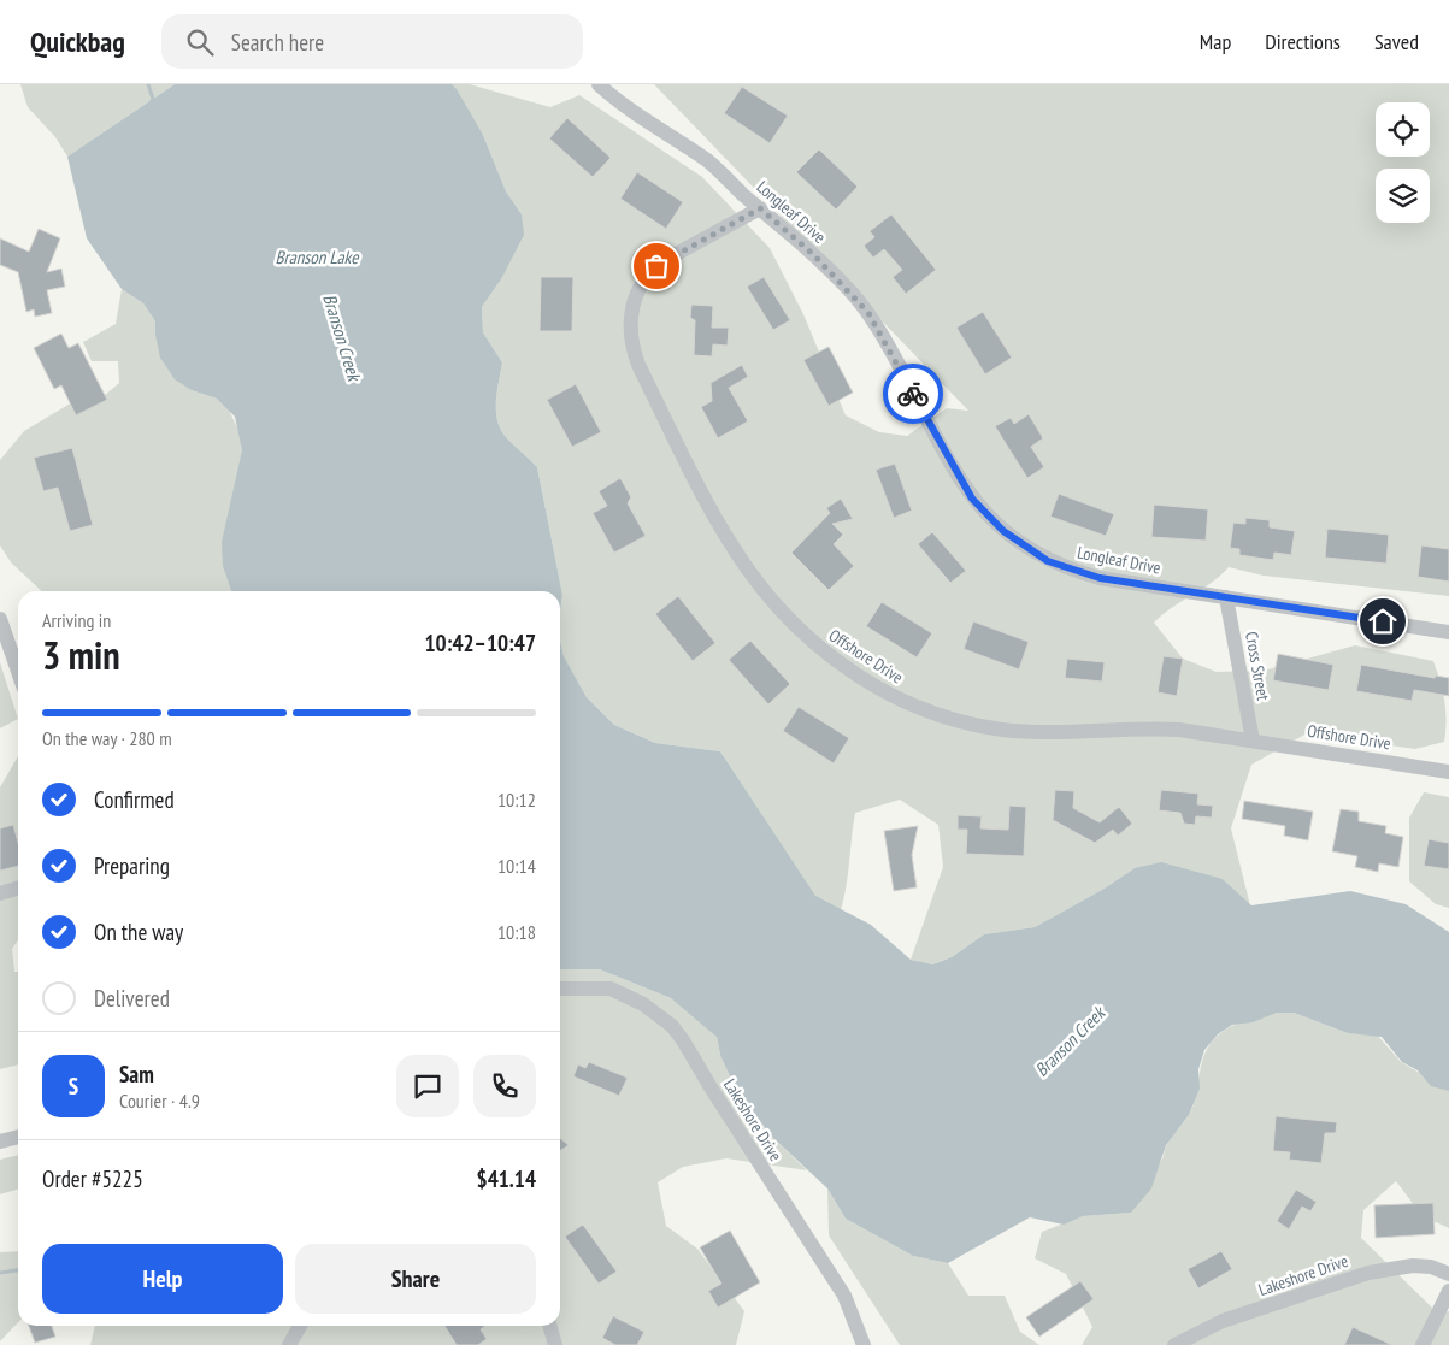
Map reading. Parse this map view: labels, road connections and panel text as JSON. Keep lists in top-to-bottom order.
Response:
{
  "streets": {
    "street": [
      "Longleaf Drive",
      "Offshore Drive",
      "Cross Street",
      "Lakeshore Drive"
    ]
  },
  "crossings": [
    ["Longleaf Drive", "Offshore Drive"],
    ["Longleaf Drive", "Cross Street"],
    ["Offshore Drive", "Cross Street"]
  ],
  "water": ["Branson Lake", "Branson Creek"],
  "page": {
    "header": "Quickbag",
    "search": "Search here",
    "nav": ["Map", "Directions", "Saved"],
    "heading": ["3 min", "Arriving in", "10:42–10:47"],
    "panel": [
      "Sam",
      "Courier · 4.9",
      "Order #5225",
      "$41.14"
    ],
    "bar": "On the way · 280 m",
    "list": [
      ["Confirmed", "10:12"],
      ["Preparing", "10:14"],
      ["On the way", "10:18"],
      "Delivered"
    ],
    "round": "S",
    "buttons": ["Help", "Share"]
  }
}
